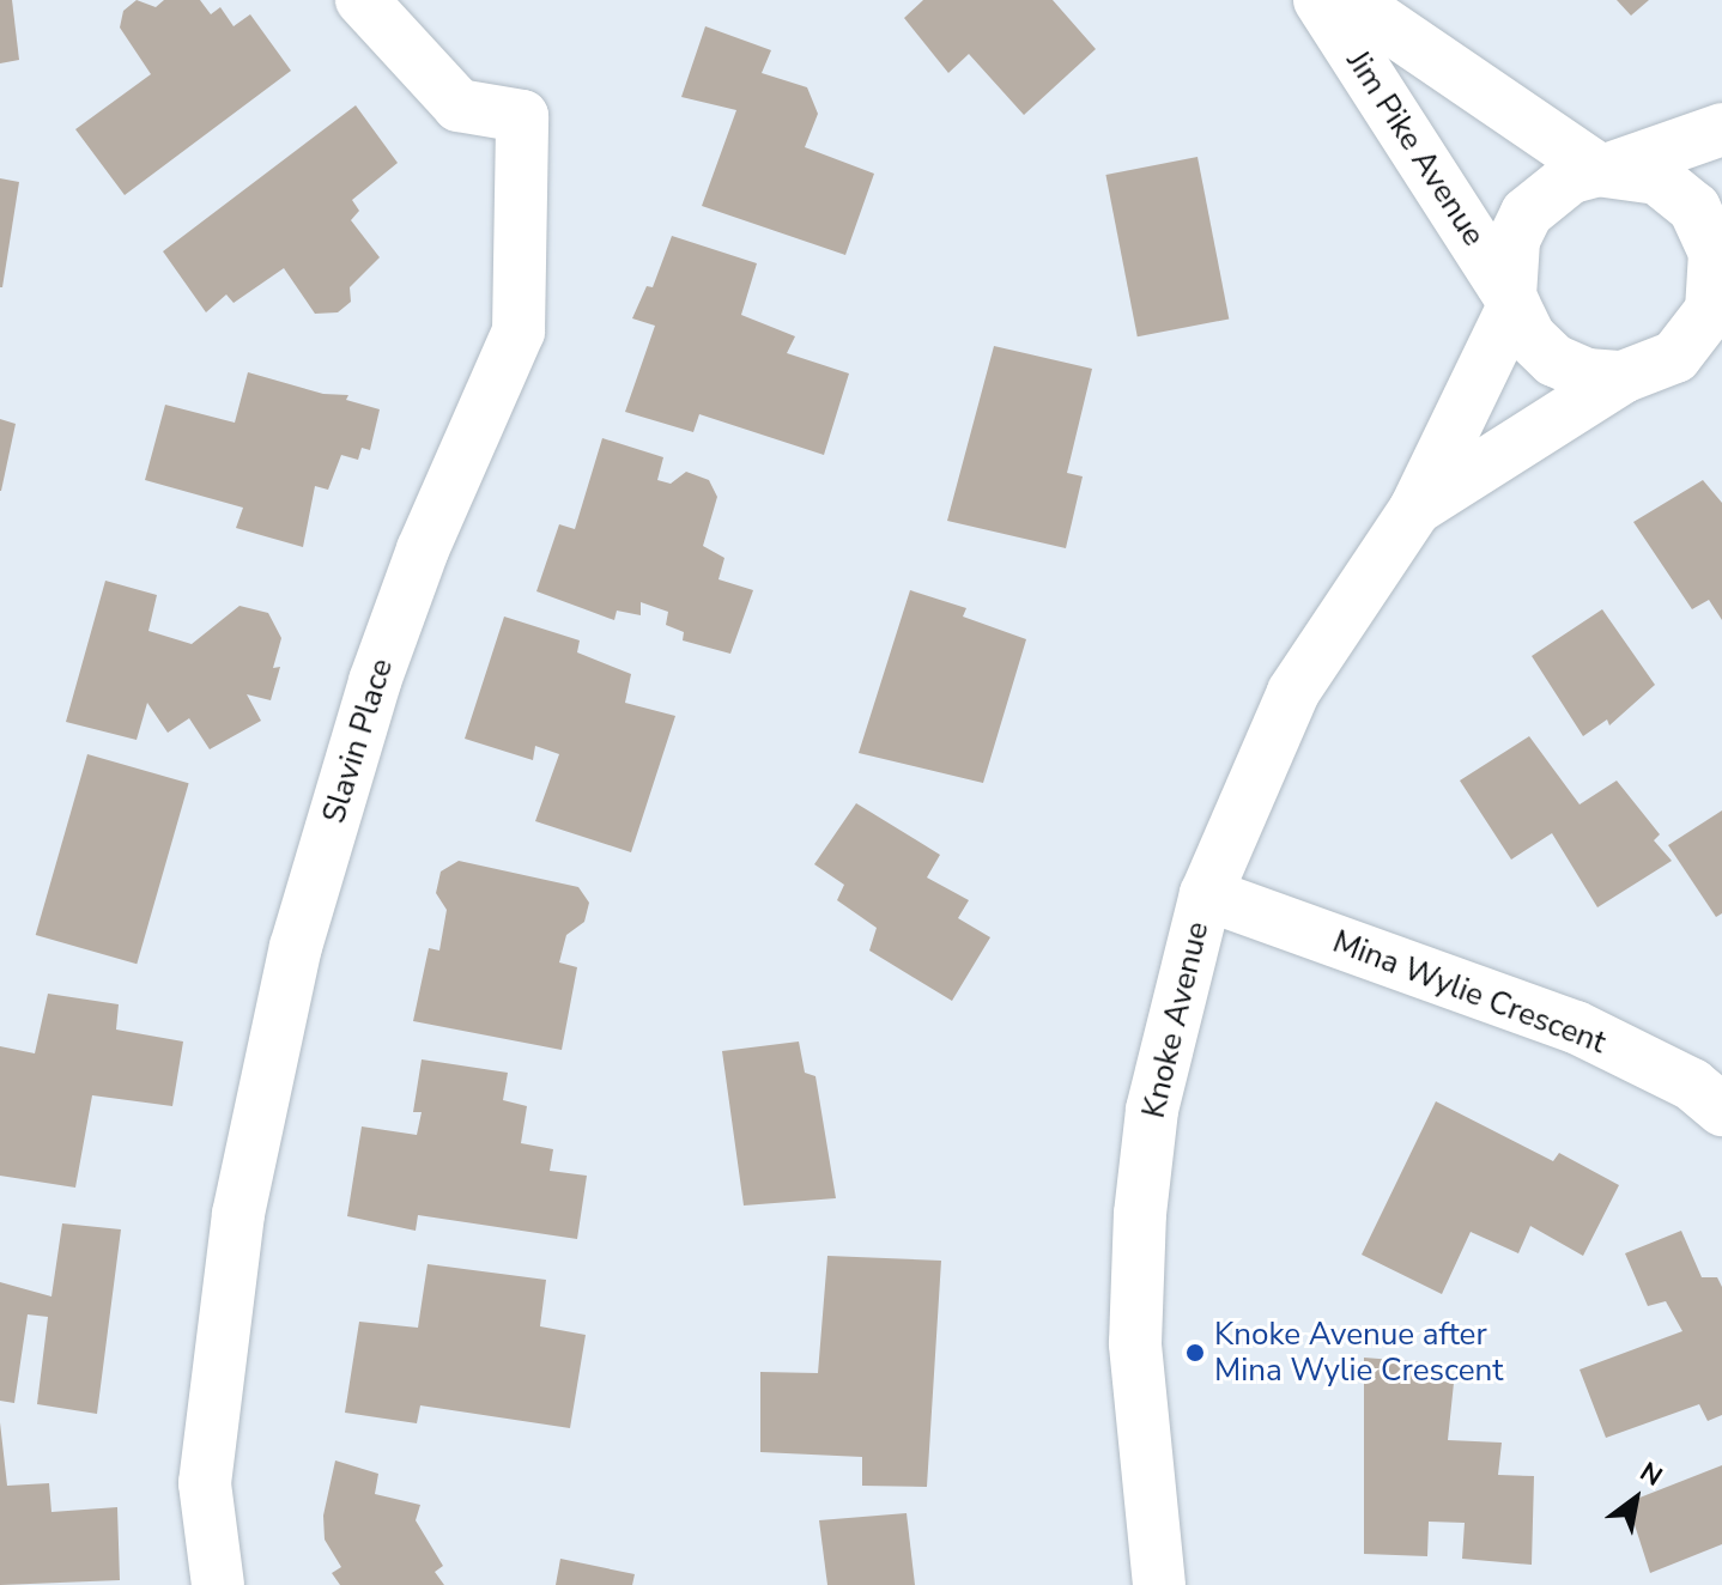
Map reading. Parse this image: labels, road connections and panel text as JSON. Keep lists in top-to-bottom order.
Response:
{
  "streets": {
    "street": [
      "Jim Pike Avenue",
      "Slavin Place",
      "Mina Wylie Crescent",
      "Knoke Avenue"
    ]
  },
  "crossings": [
    ["Jim Pike Avenue", "Knoke Avenue"],
    ["Mina Wylie Crescent", "Knoke Avenue"]
  ],
  "places": ["Knoke Avenue after Mina Wylie Crescent"],
  "north": "top right"
}
